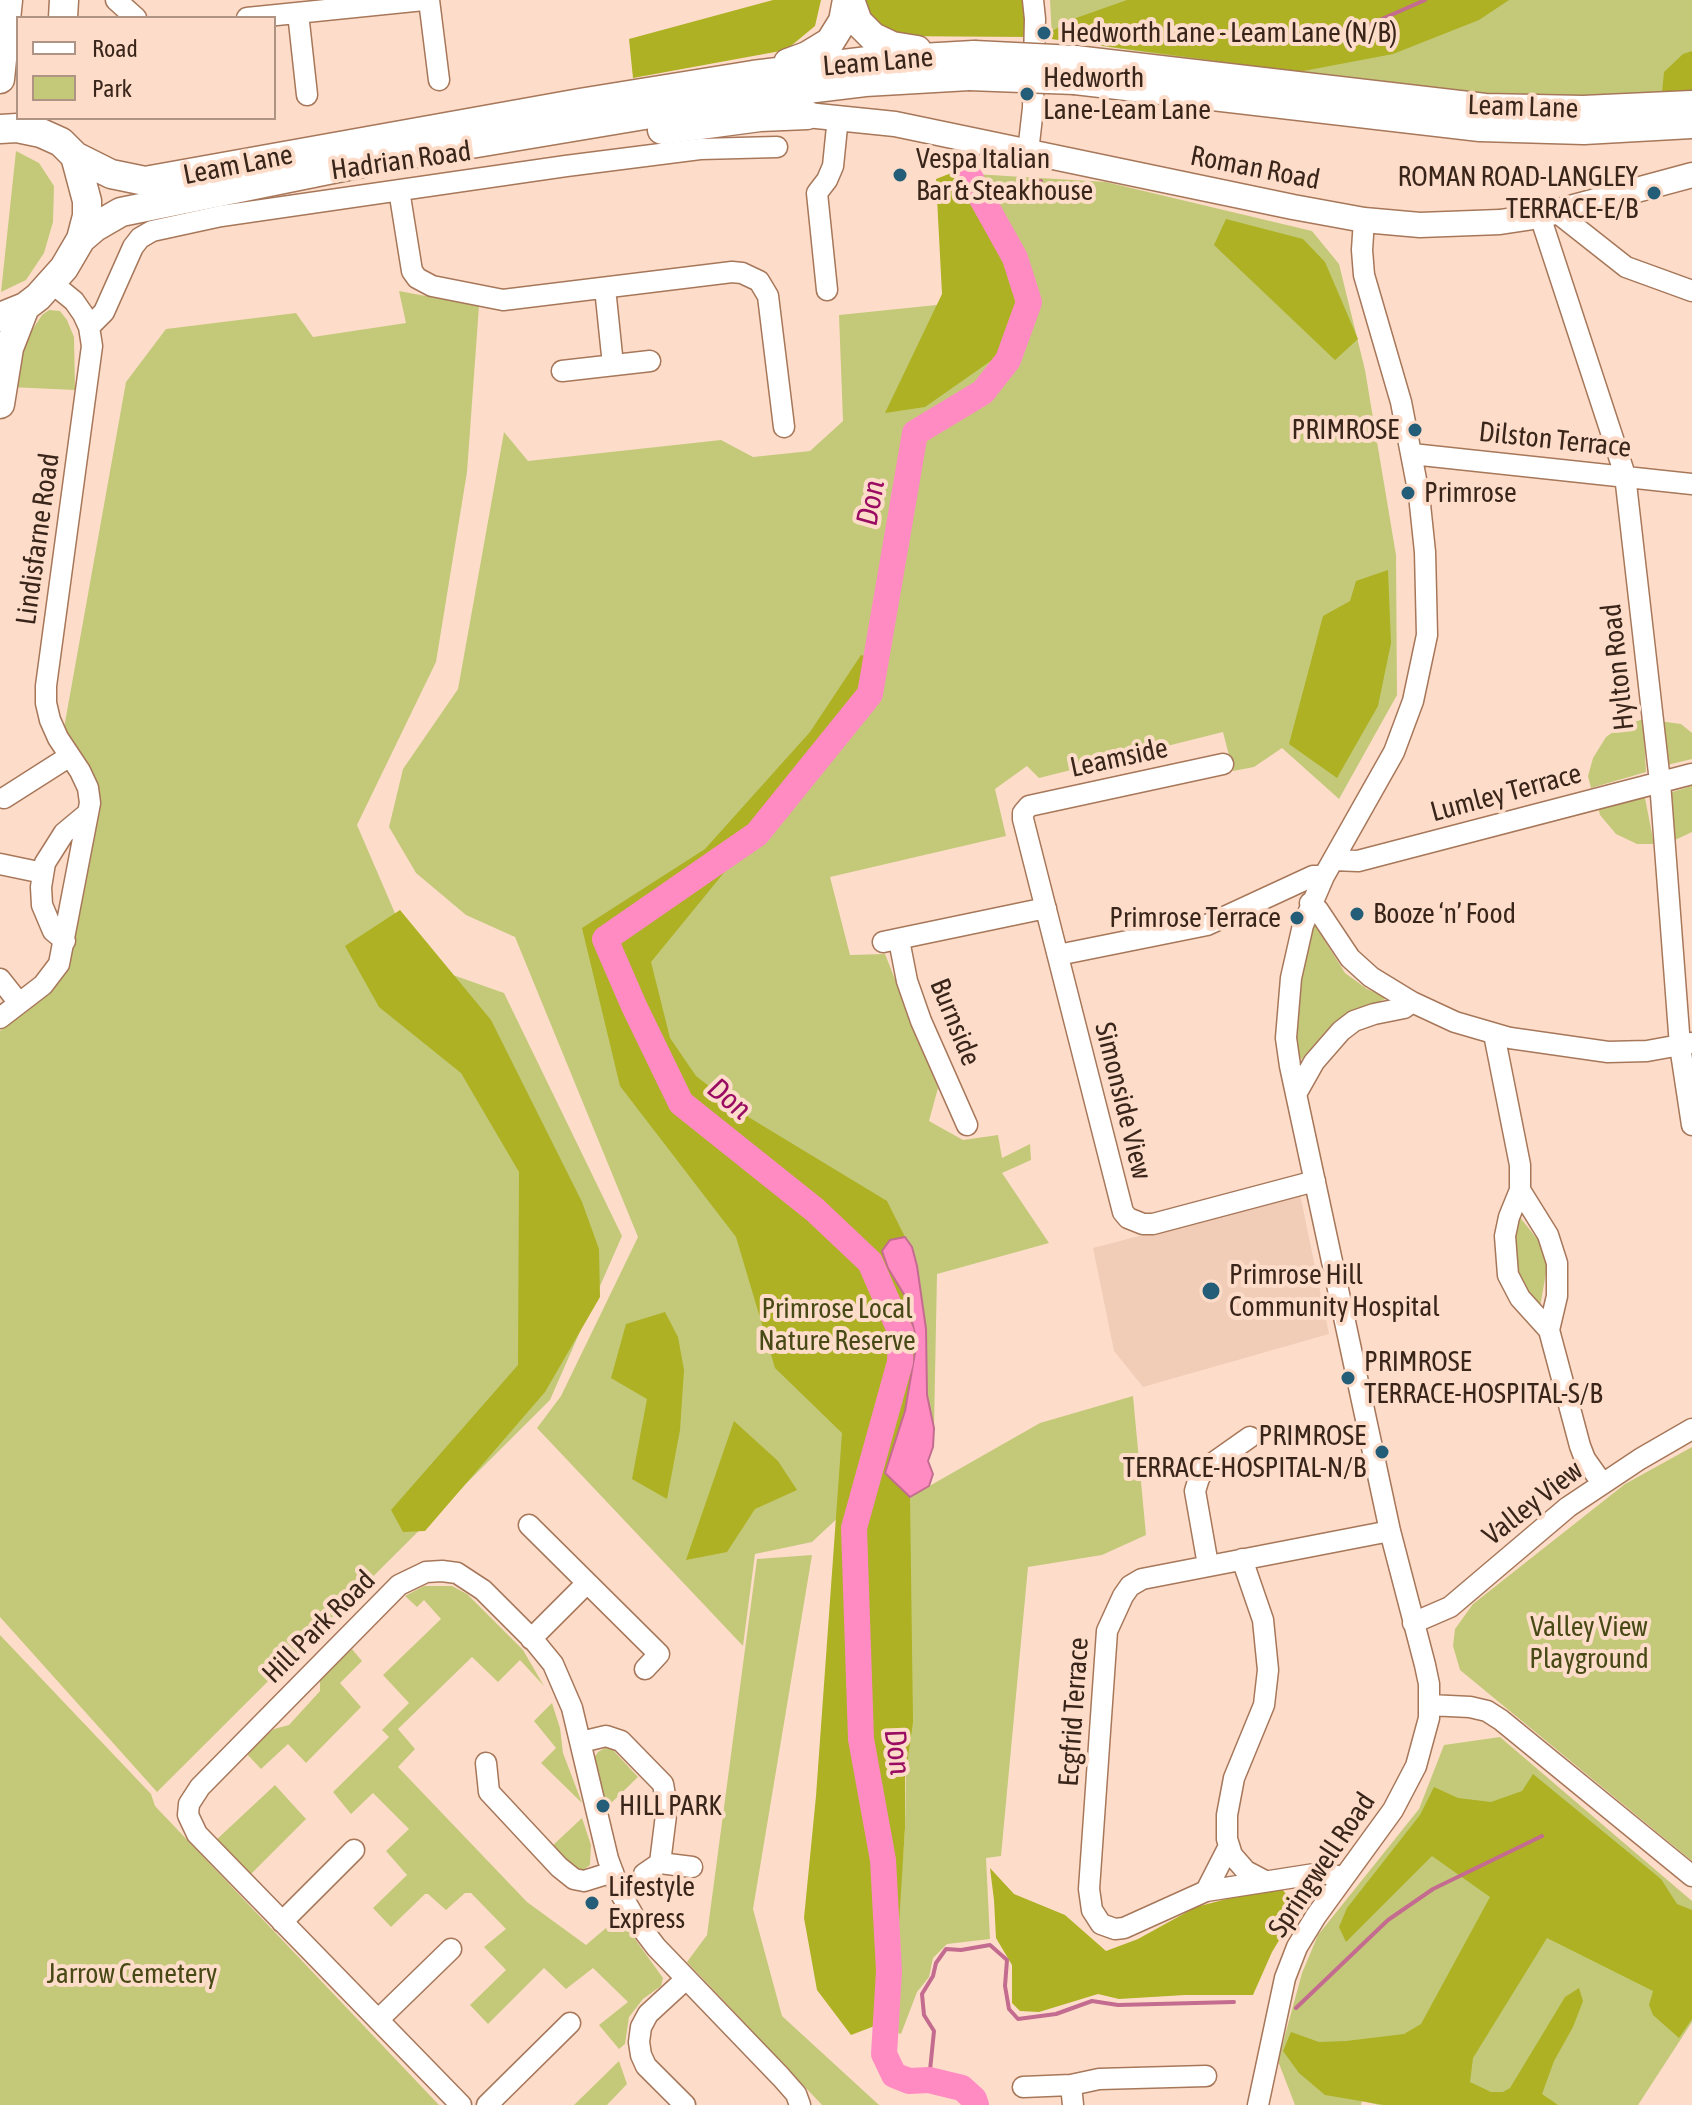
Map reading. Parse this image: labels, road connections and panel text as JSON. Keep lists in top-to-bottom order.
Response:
{
  "streets": {
    "highway": ["Leam Lane"],
    "main road": ["Roman Road"],
    "street": [
      "Hadrian Road",
      "Dilston Terrace",
      "Lindisfarne Road",
      "Hylton Road",
      "Leamside",
      "Lumley Terrace",
      "Burnside",
      "Simonside View",
      "Valley View",
      "Hill Park Road",
      "Ecgfrid Terrace",
      "Springwell Road"
    ]
  },
  "crossings": [
    ["Hadrian Road", "Lindisfarne Road"],
    ["Roman Road", "Hylton Road"],
    ["Dilston Terrace", "Hylton Road"],
    ["Hylton Road", "Lumley Terrace"],
    ["Leamside", "Simonside View"],
    ["Lumley Terrace", "Simonside View"],
    ["Burnside", "Simonside View"],
    ["Valley View", "Springwell Road"],
    ["Ecgfrid Terrace", "Springwell Road"]
  ],
  "water": ["Don"],
  "parks": ["Primrose Local Nature Reserve", "Valley View Playground", "Jarrow Cemetery"],
  "places": [
    "Hedworth Lane - Leam Lane (N/B)",
    "Hedworth Lane-Leam Lane",
    "Vespa Italian Bar & Steakhouse",
    "ROMAN ROAD-LANGLEY TERRACE-E/B",
    "PRIMROSE",
    "Primrose",
    "Booze ‘n’ Food",
    "Primrose Terrace",
    "Primrose Hill Community Hospital",
    "PRIMROSE TERRACE-HOSPITAL-S/B",
    "PRIMROSE TERRACE-HOSPITAL-N/B",
    "HILL PARK",
    "Lifestyle Express"
  ],
  "legend": ["Road", "Park"]
}
